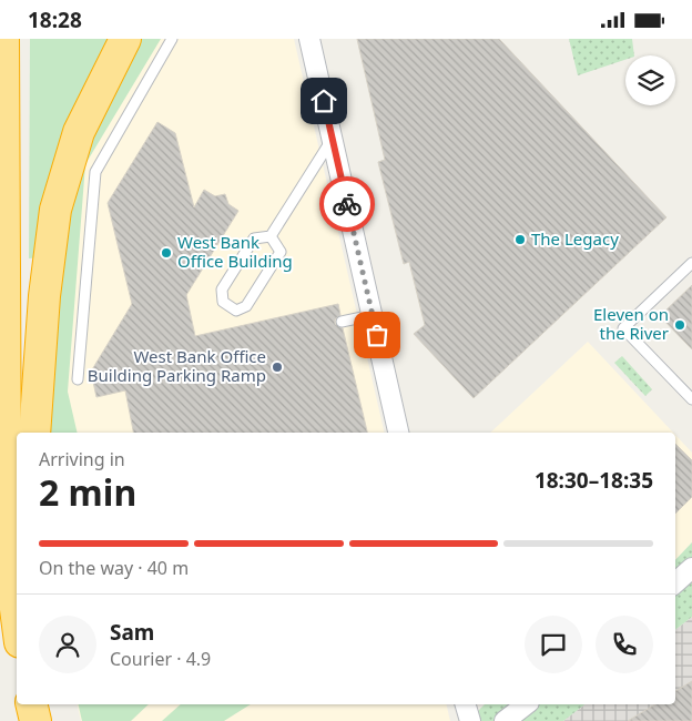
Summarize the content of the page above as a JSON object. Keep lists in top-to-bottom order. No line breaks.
{"places":["The Legacy","West Bank Office Building","Eleven on the River","West Bank Office Building Parking Ramp"],"page":{"status":"18:28","heading":["2 min","Arriving in","18:30–18:35"],"panel":["Sam","Courier · 4.9"],"bar":"On the way · 40 m"}}
